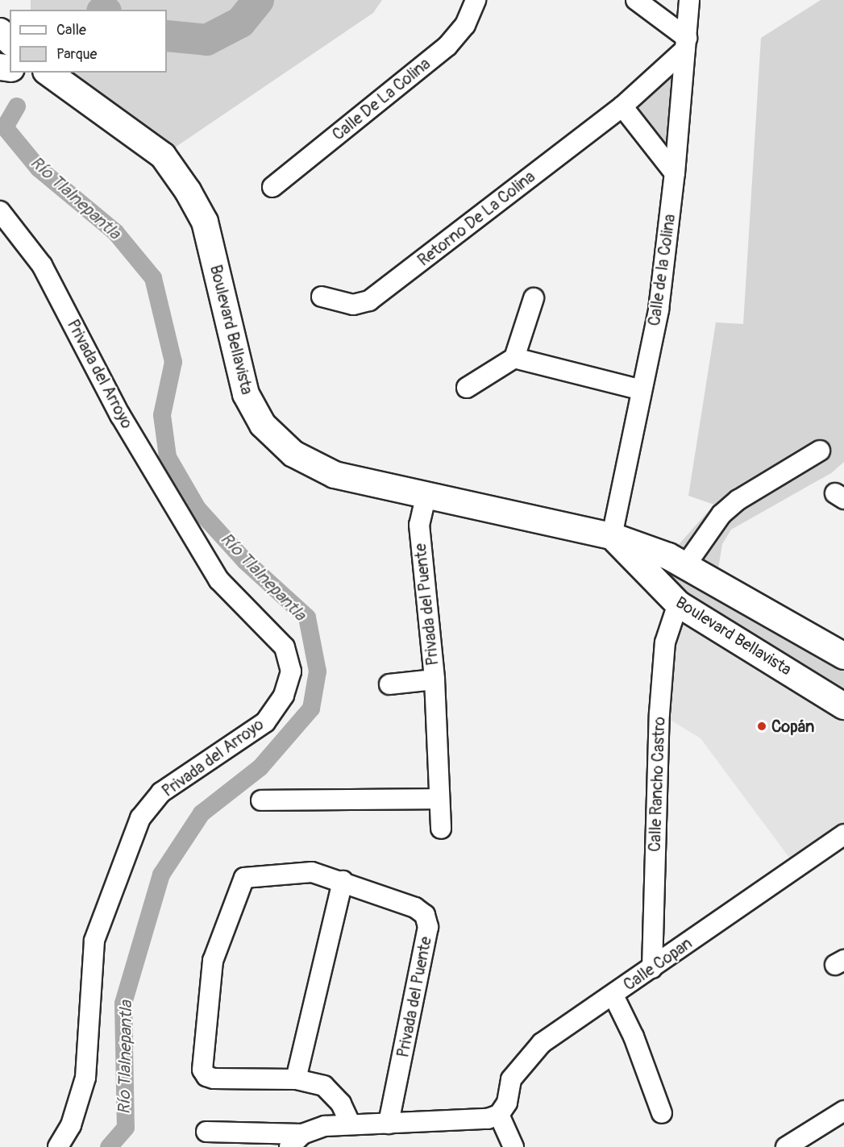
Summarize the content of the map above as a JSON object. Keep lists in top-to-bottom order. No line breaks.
{"streets":{"main road":["Boulevard Bellavista"],"street":["Calle De La Colina","Retorno De La Colina","Calle de la Colina","Privada del Arroyo","Privada del Puente","Calle Rancho Castro","Calle Copan"]},"crossings":[["Retorno De La Colina","Calle de la Colina"],["Calle de la Colina","Boulevard Bellavista"],["Boulevard Bellavista","Privada del Puente"],["Boulevard Bellavista","Calle Rancho Castro"],["Calle Rancho Castro","Calle Copan"]],"water":["Río Tlalnepantla"],"places":["Copán"],"legend":["Calle","Parque"]}
